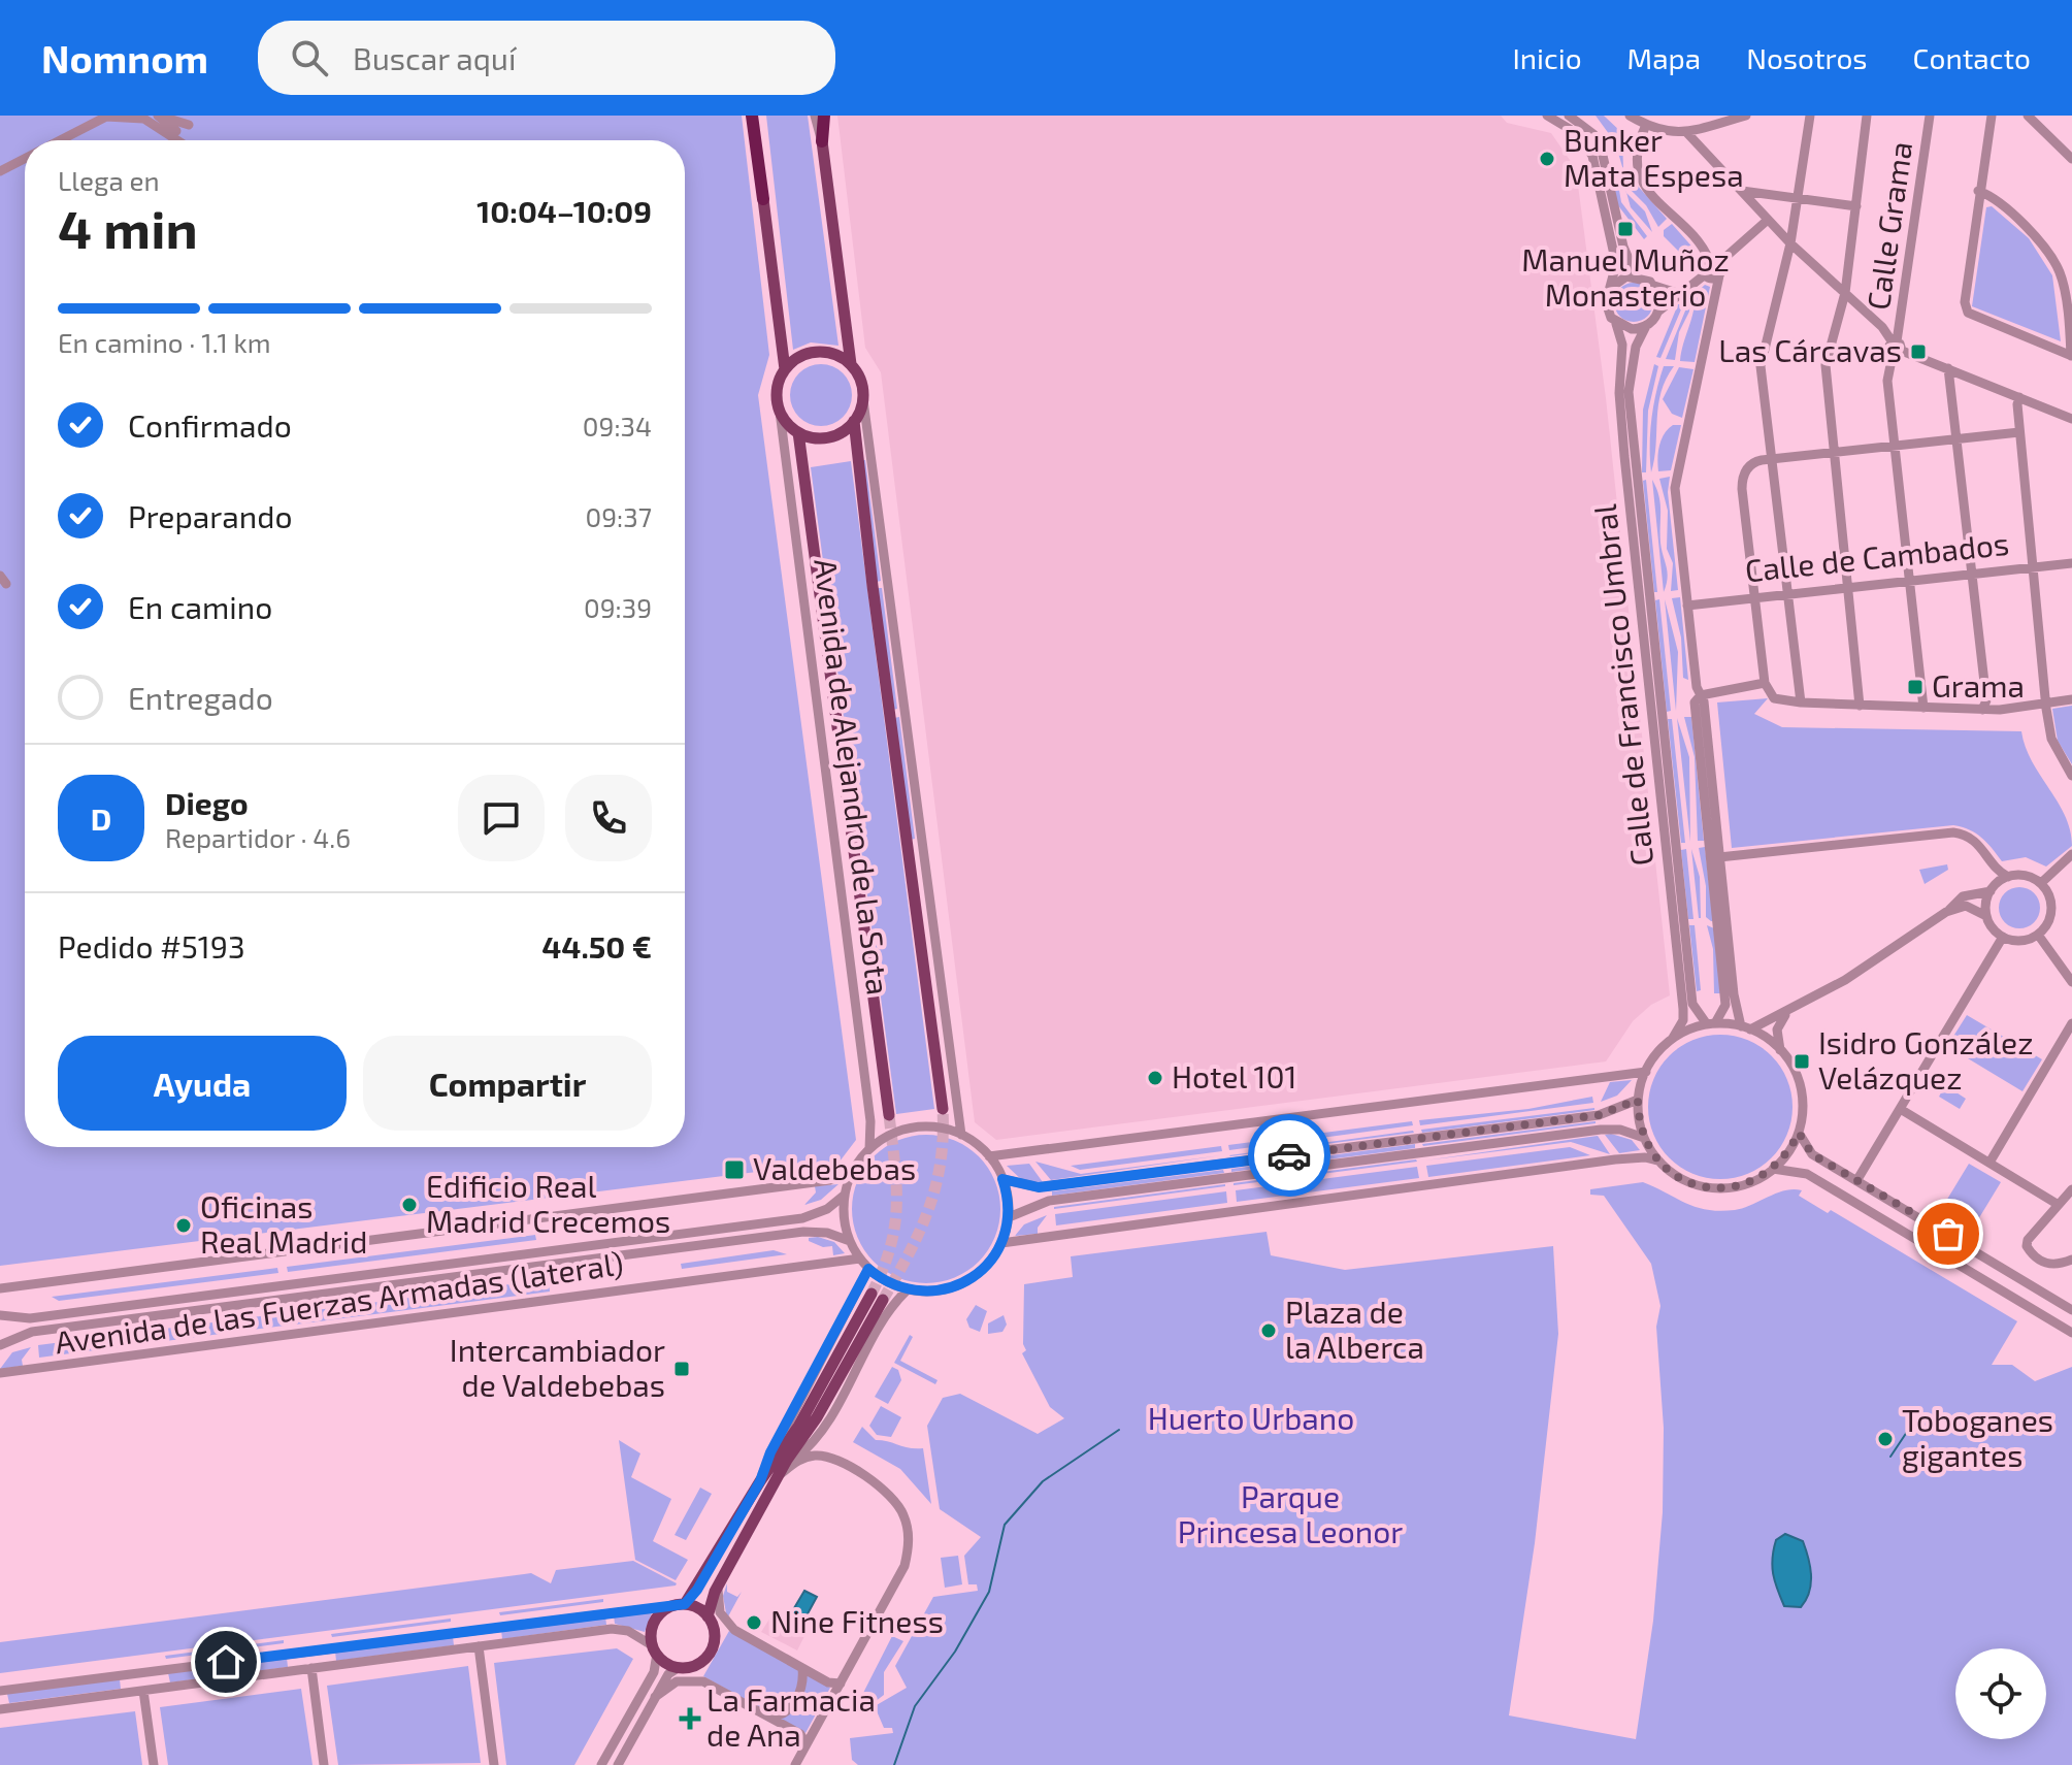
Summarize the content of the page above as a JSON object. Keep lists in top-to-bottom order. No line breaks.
{"streets":{"main road":["Avenida de Alejandro de la Sota"],"street":["Calle Grama","Calle de Cambados","Calle de Francisco Umbral","Avenida de las Fuerzas Armadas (lateral)"]},"crossings":[["Calle Grama","Calle de Cambados"],["Avenida de Alejandro de la Sota","Avenida de las Fuerzas Armadas (lateral)"]],"parks":["Huerto Urbano","Parque Princesa Leonor"],"places":{"other":["Bunker Mata Espesa","Hotel 101","Edificio Real Madrid Crecemos","Oficinas Real Madrid","Plaza de la Alberca","Toboganes gigantes","Nine Fitness"],"transit":["Manuel Muñoz Monasterio","Las Cárcavas","Grama","Isidro González Velázquez","Valdebebas","Intercambiador de Valdebebas"],"health":["La Farmacia de Ana"]},"page":{"header":"Nomnom","search":"Buscar aquí","nav":["Inicio","Mapa","Nosotros","Contacto"],"heading":["4 min","Llega en","10:04–10:09"],"panel":["Diego","Repartidor · 4.6","Pedido #5193","44.50 €"],"bar":"En camino · 1.1 km","list":[["Confirmado","09:34"],["Preparando","09:37"],["En camino","09:39"],"Entregado"],"round":"D","buttons":["Ayuda","Compartir"]}}
